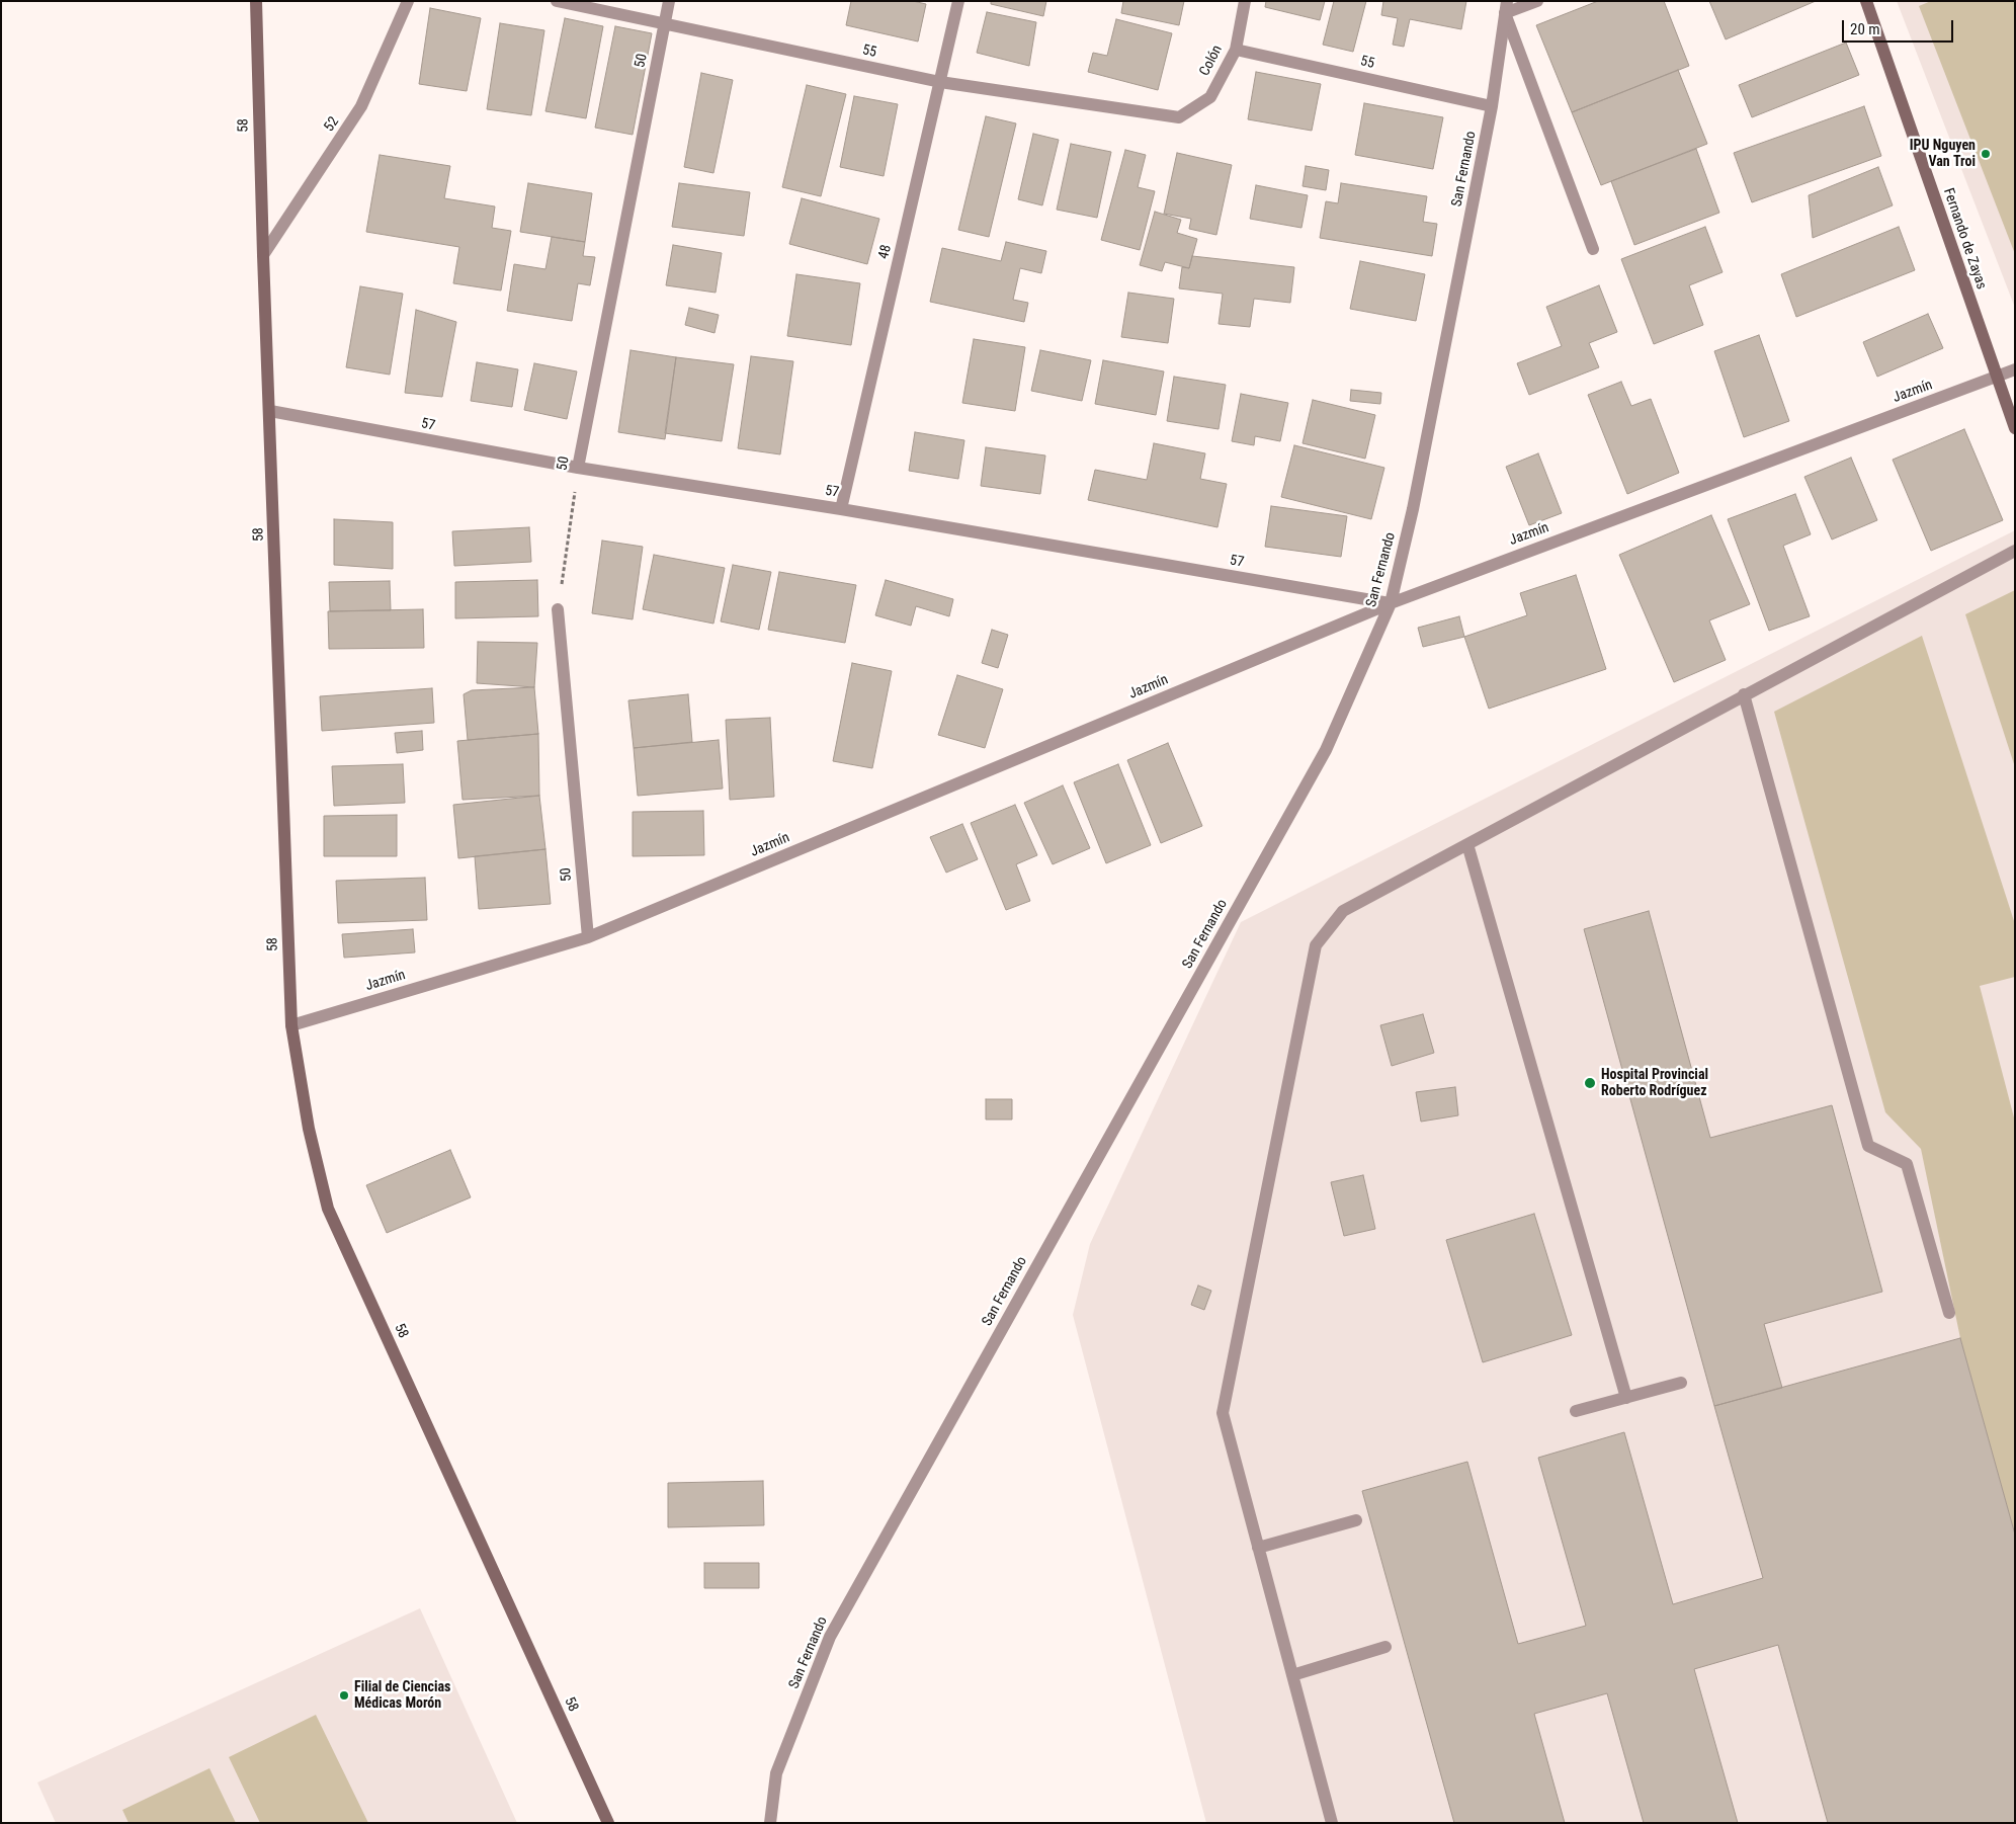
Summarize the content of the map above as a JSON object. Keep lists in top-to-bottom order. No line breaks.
{"streets":{"main road":["58","Fernando de Zayas"],"street":["55","50","Colón","52","San Fernando","48","Jazmín","57"]},"crossings":[["55","50"],["55","Colón"],["55","San Fernando"],["55","48"],["50","Jazmín"],["50","57"],["52","58"],["58","Jazmín"],["58","57"],["San Fernando","Jazmín"],["San Fernando","57"],["Fernando de Zayas","Jazmín"],["48","57"],["Jazmín","57"]],"places":["IPU Nguyen Van Troi","Hospital Provincial Roberto Rodríguez","Filial de Ciencias Médicas Morón"],"scale_bar":"20 m"}
